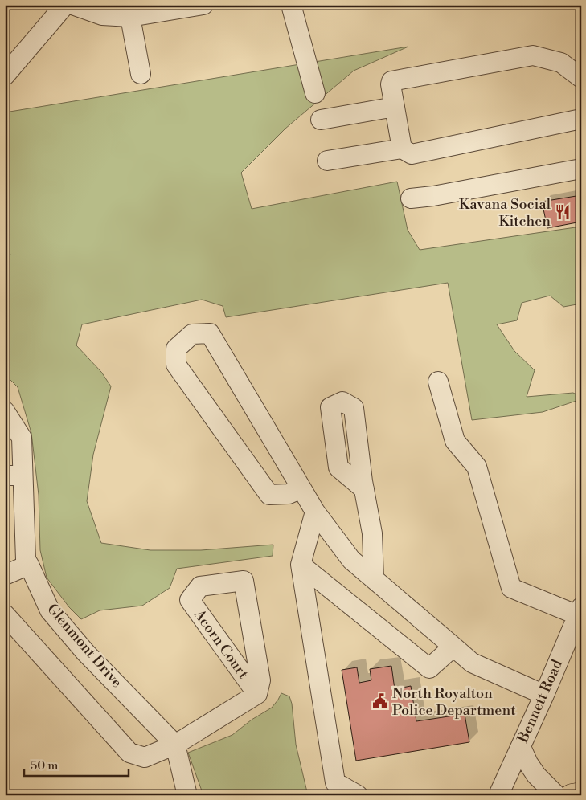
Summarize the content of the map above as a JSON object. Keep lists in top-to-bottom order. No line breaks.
{"streets":{"street":["Acorn Court","Glenmont Drive","Bennett Road"]},"crossings":[["Acorn Court","Glenmont Drive"]],"places":{"restaurant":["Kavana Social Kitchen"],"public building":["North Royalton Police Department"]},"scale_bar":"50 m"}
